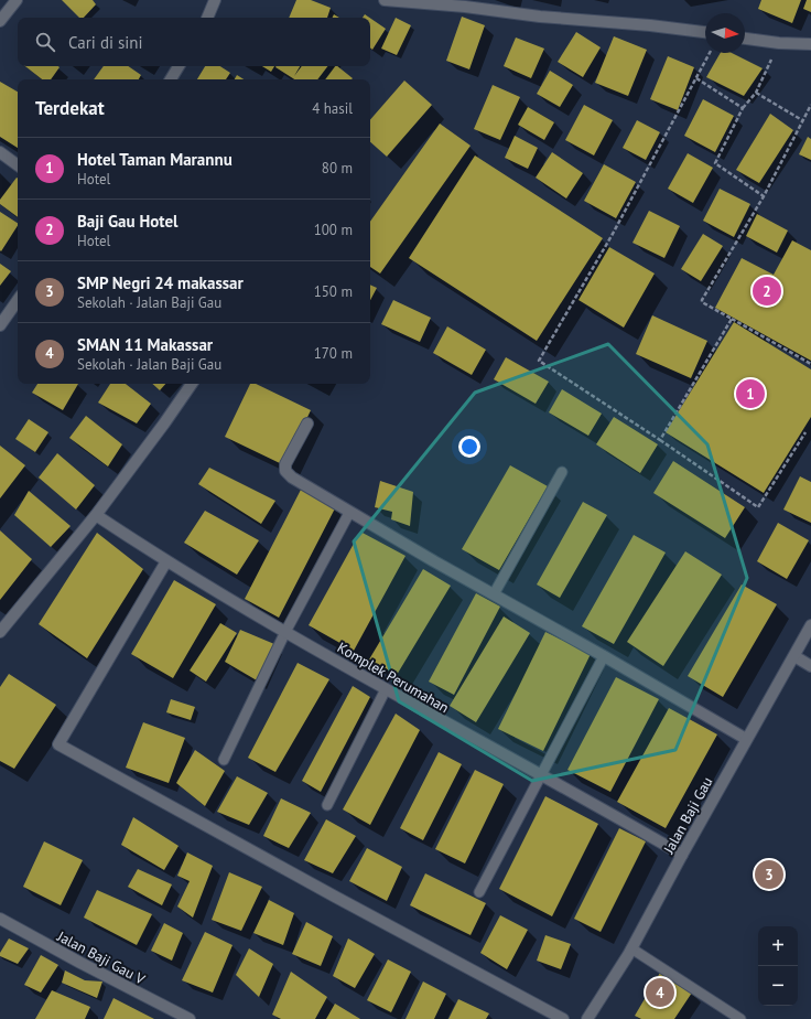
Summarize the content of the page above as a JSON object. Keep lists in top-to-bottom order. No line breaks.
{"streets":{"street":["Komplek Perumahan","Jalan Baji Gau","Jalan Baji Gau V"]},"crossings":[["Komplek Perumahan","Jalan Baji Gau"]],"north":"right","page":{"search":"Cari di sini","heading":["Terdekat","4 hasil"],"list":[{"mark":"1","name":"Hotel Taman Marannu","note":"Hotel","value":"80 m"},{"mark":"2","name":"Baji Gau Hotel","note":"Hotel","value":"100 m"},{"mark":"3","name":"SMP Negri 24 makassar","note":"Sekolah · Jalan Baji Gau","value":"150 m"},{"mark":"4","name":"SMAN 11 Makassar","note":"Sekolah · Jalan Baji Gau","value":"170 m"}],"pins":["2","1","3","4"],"map_buttons":["+","−"]}}
